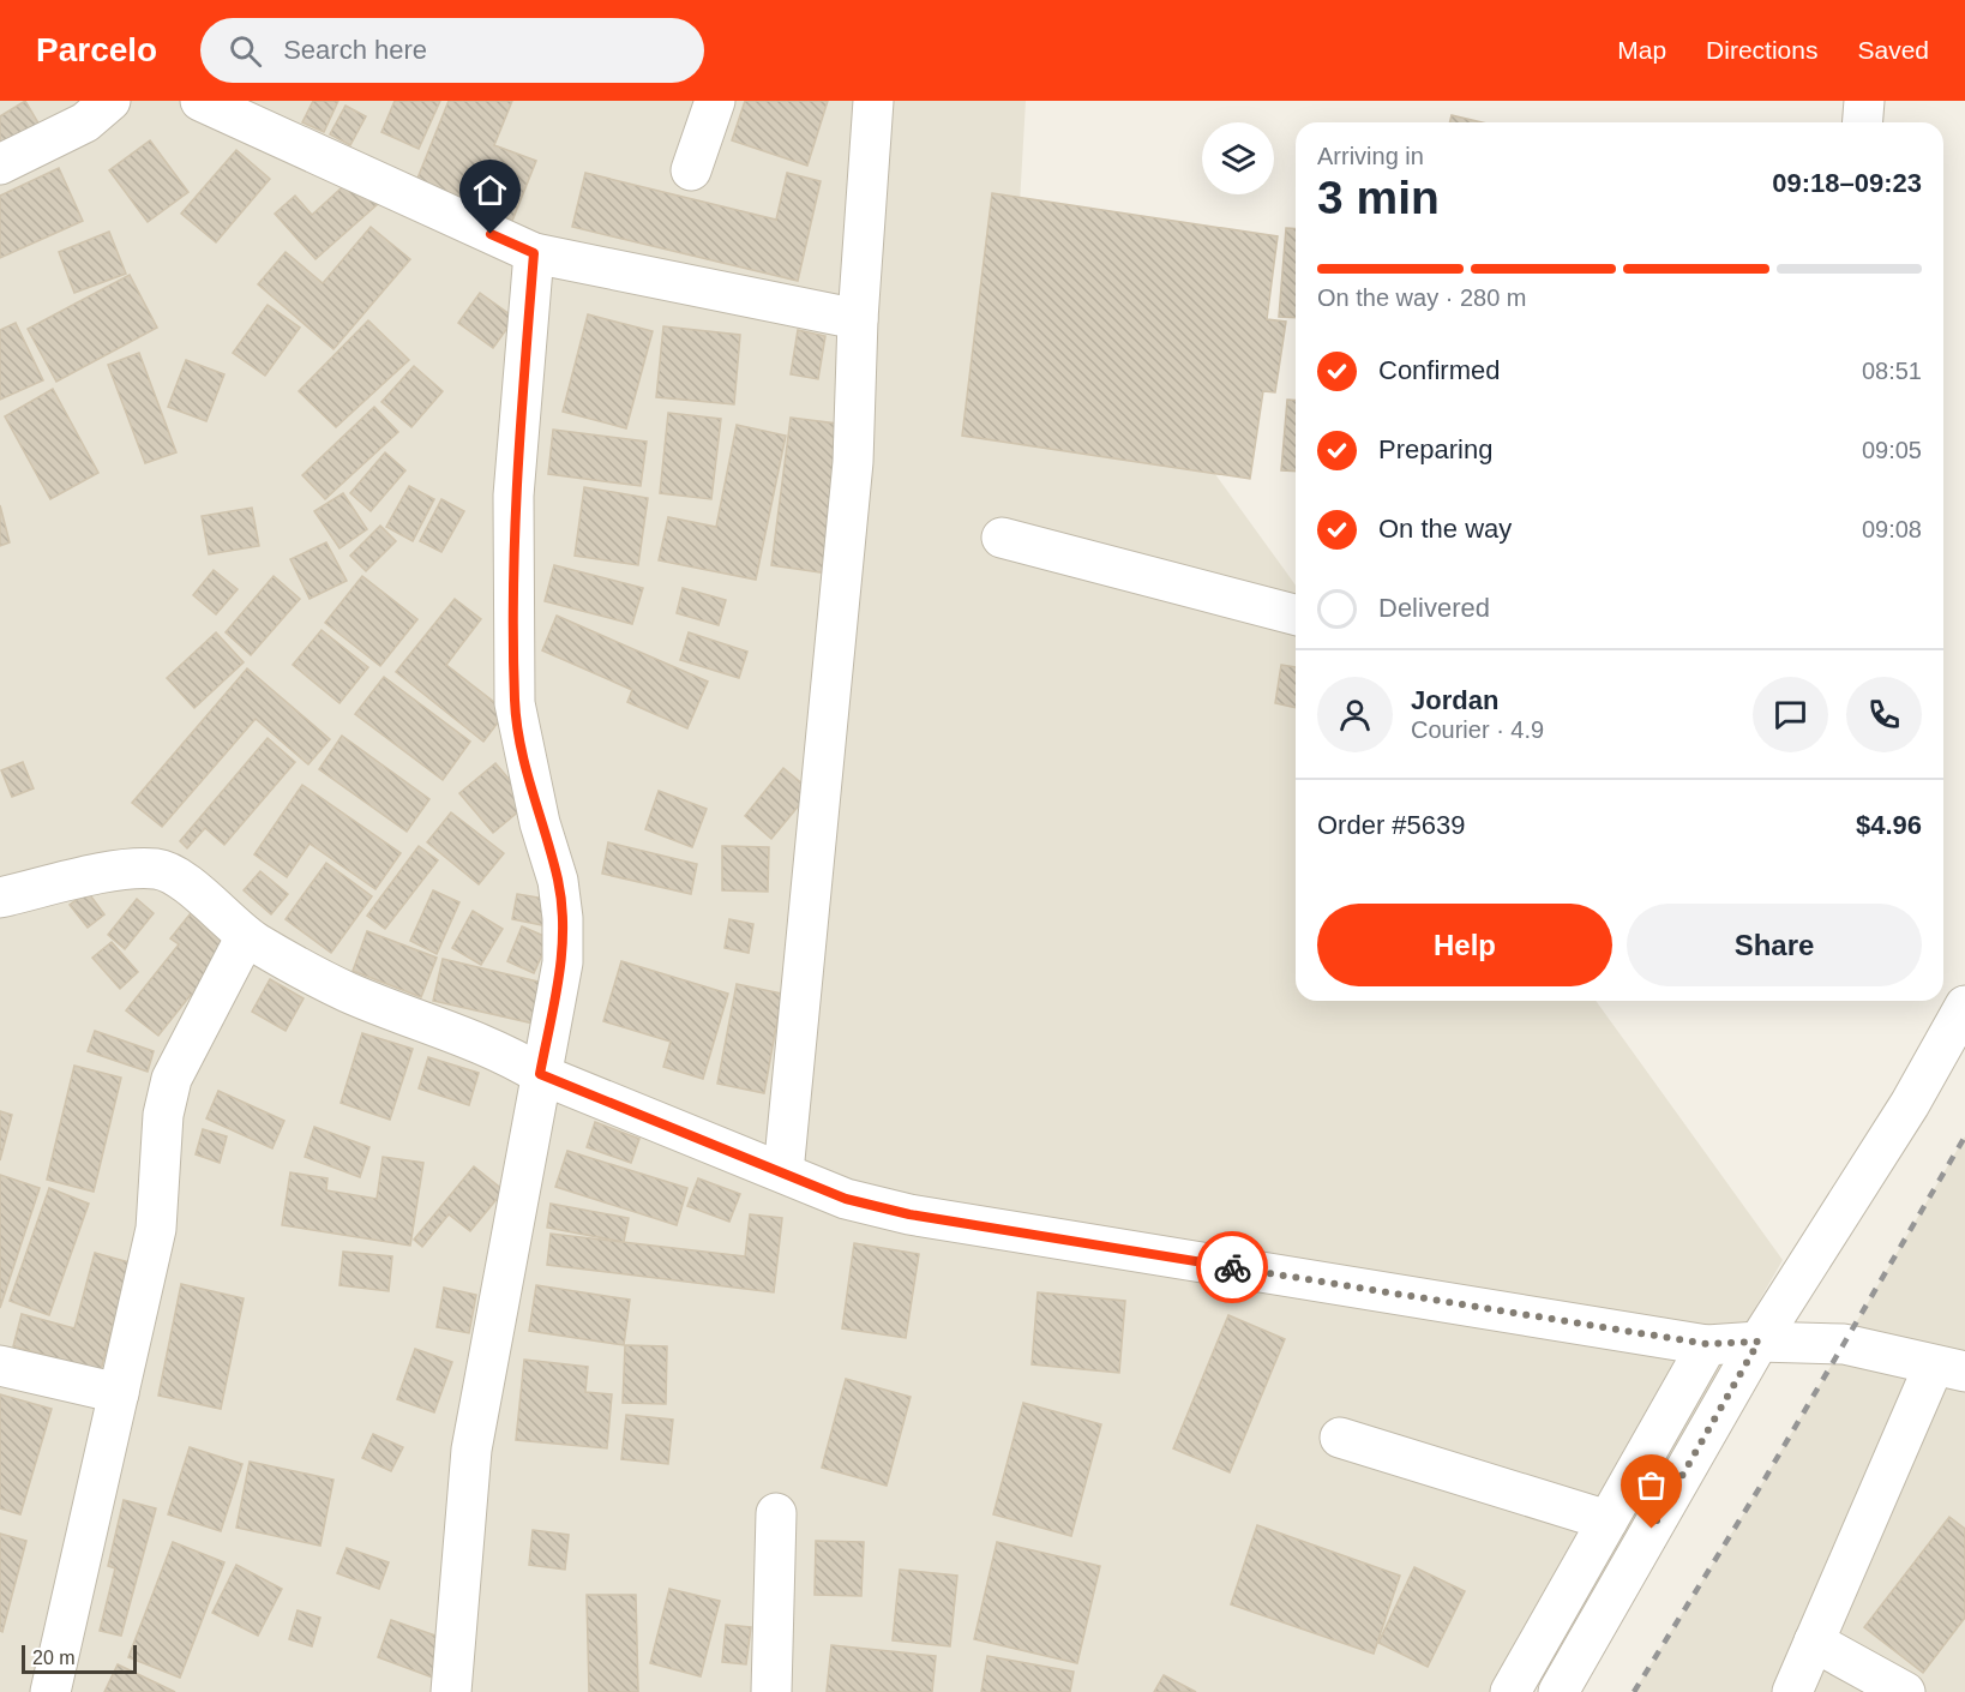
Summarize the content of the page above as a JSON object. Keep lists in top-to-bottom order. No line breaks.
{"scale_bar":"20 m","page":{"header":"Parcelo","search":"Search here","nav":["Map","Directions","Saved"],"heading":["3 min","Arriving in","09:18–09:23"],"panel":["Jordan","Courier · 4.9","Order #5639","$4.96"],"bar":"On the way · 280 m","list":[["Confirmed","08:51"],["Preparing","09:05"],["On the way","09:08"],"Delivered"],"buttons":["Help","Share"],"scale":"20 m"}}
